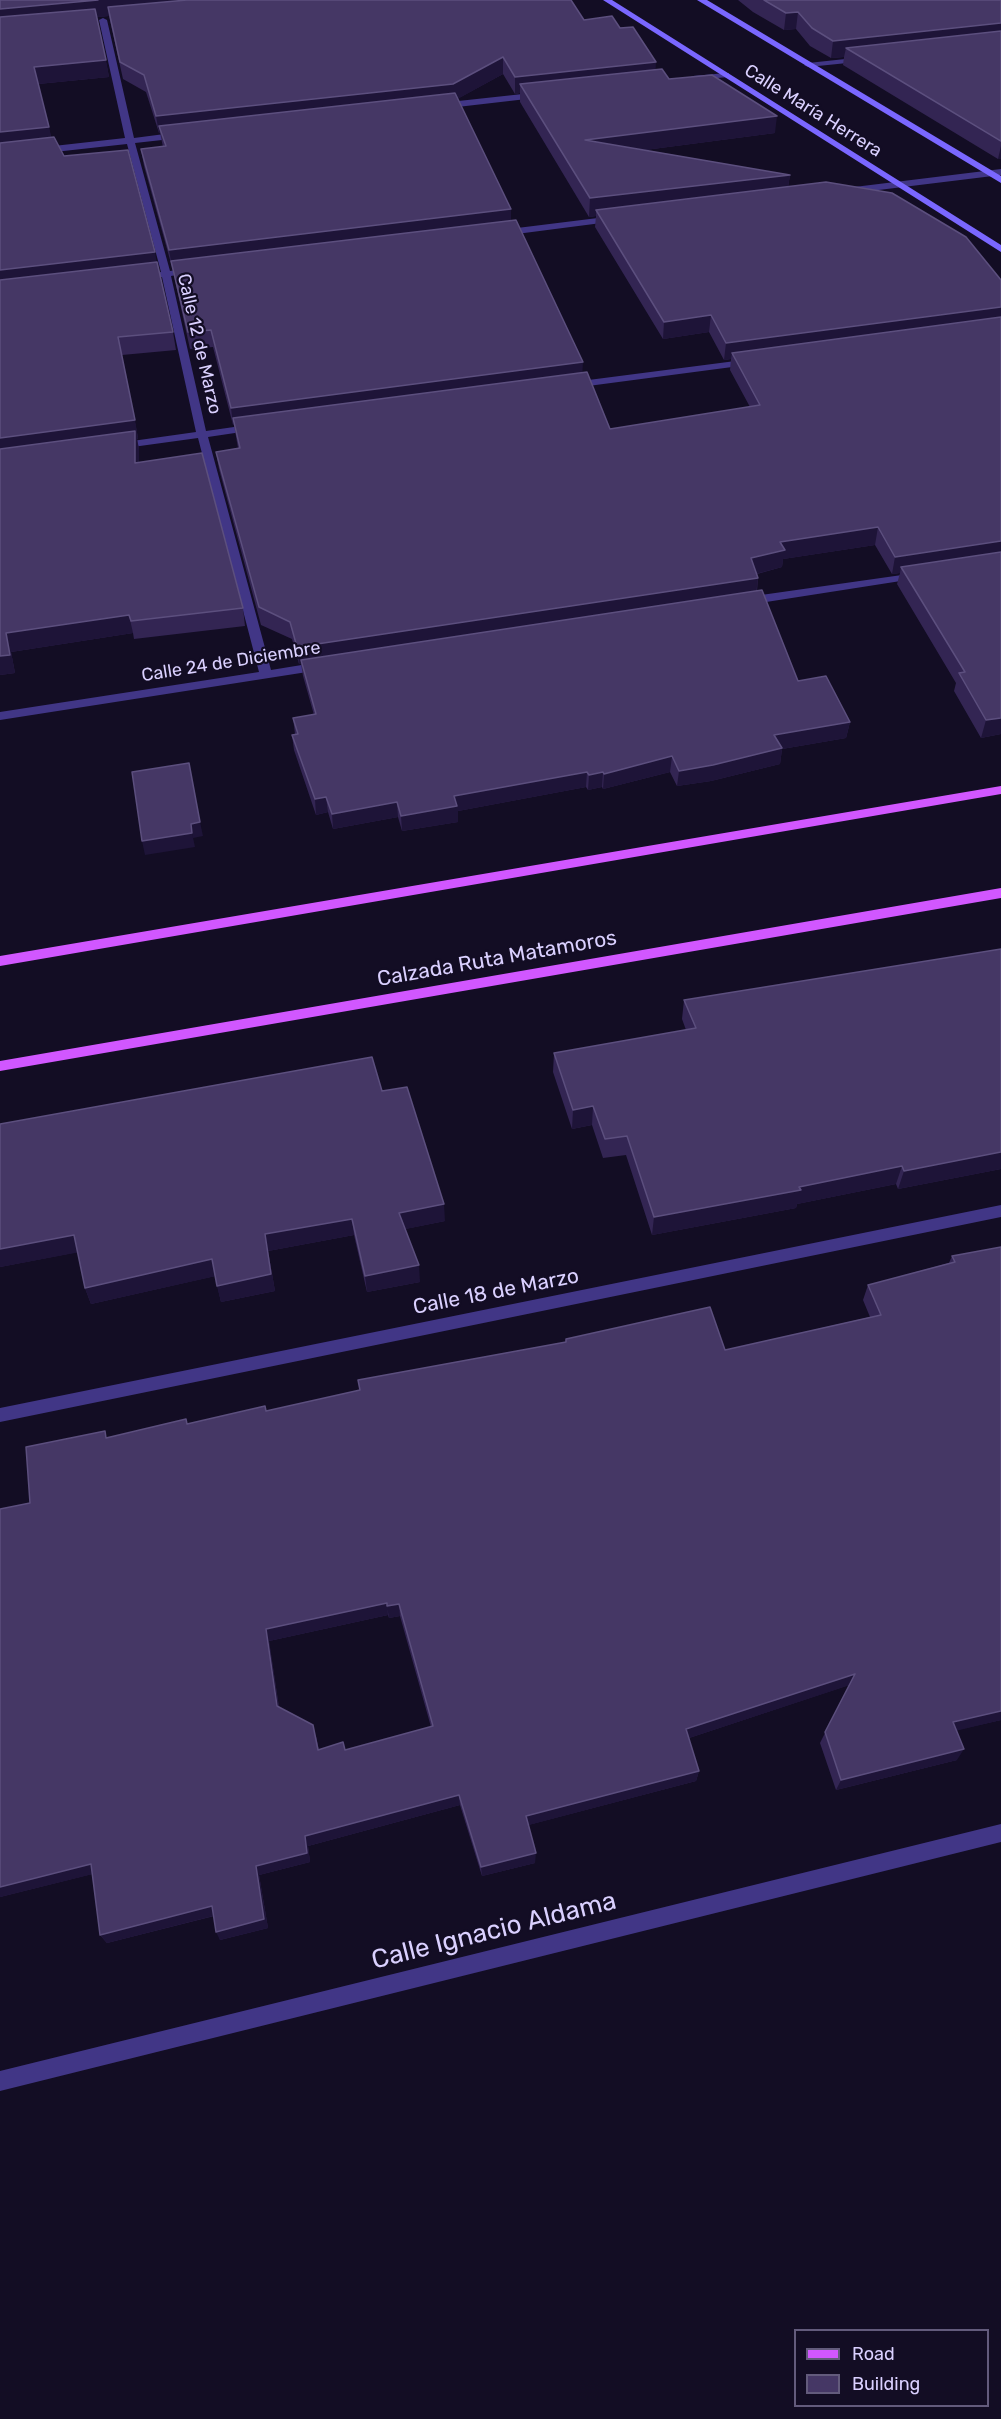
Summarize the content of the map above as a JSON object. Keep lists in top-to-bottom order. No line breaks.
{"streets":{"main road":["Calle María Herrera","Calzada Ruta Matamoros"],"street":["Calle 12 de Marzo","Calle 24 de Diciembre","Calle 18 de Marzo","Calle Ignacio Aldama"]},"crossings":[["Calle 12 de Marzo","Calle 24 de Diciembre"]],"legend":["Road","Building"]}
